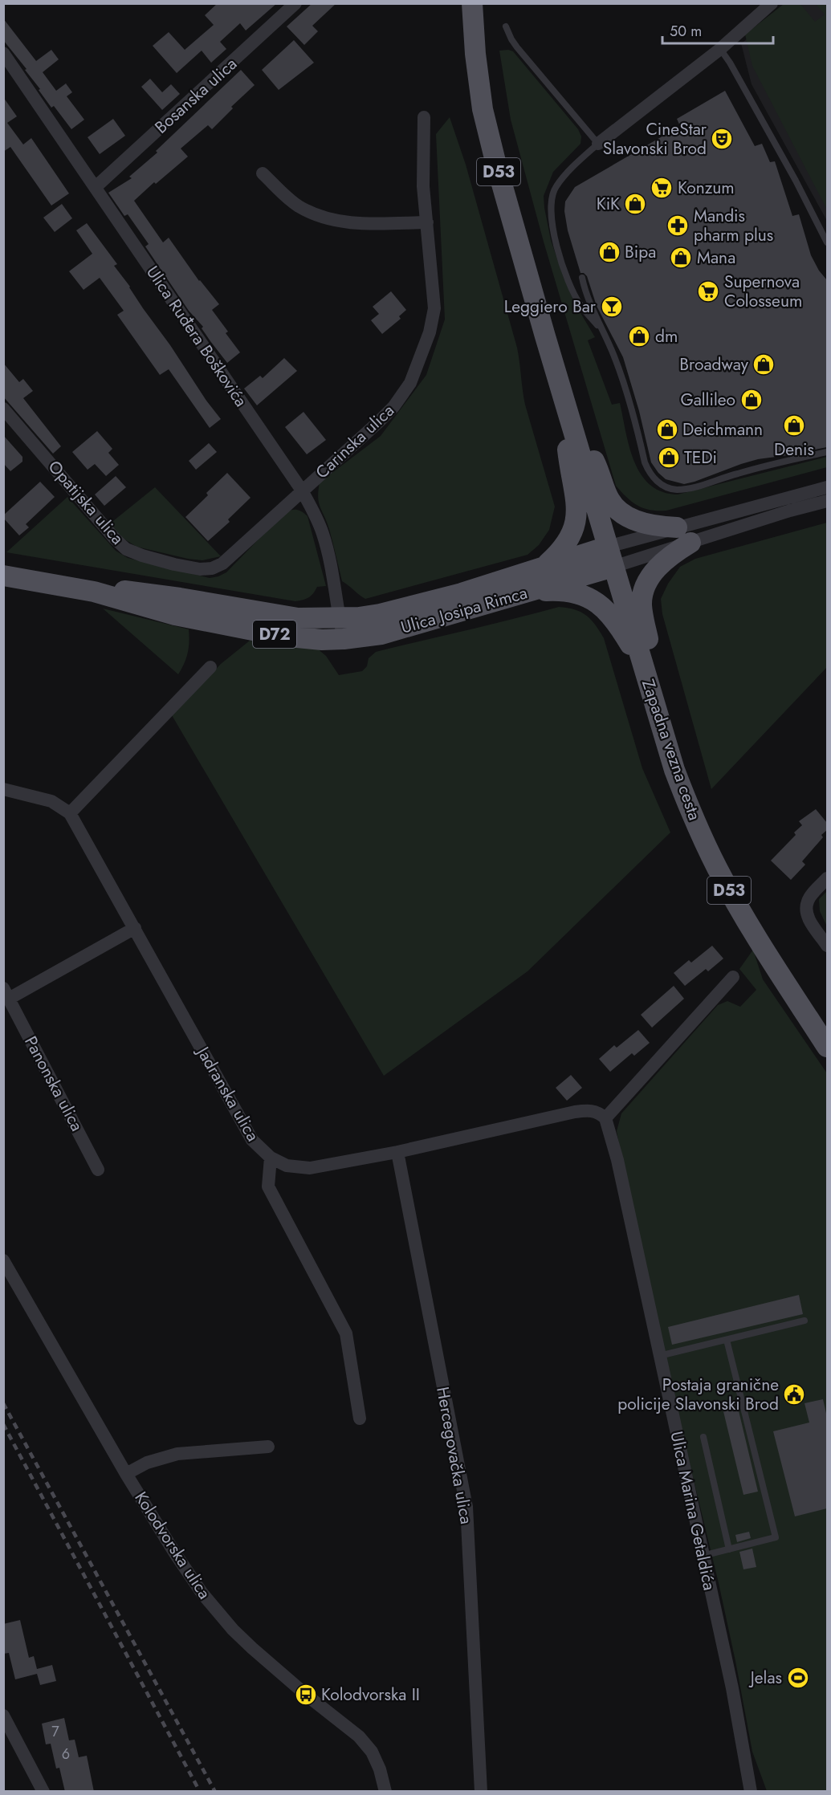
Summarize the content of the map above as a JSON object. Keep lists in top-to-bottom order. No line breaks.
{"streets":{"main road":["D53","Ulica Josipa Rimca","D72","Zapadna vezna cesta"],"street":["Bosanska ulica","Ulica Ruđera Boškovića","Carinska ulica","Opatijska ulica","Panonska ulica","Jadranska ulica","Hercegovačka ulica","Ulica Marina Getaldića","Kolodvorska ulica"]},"crossings":[["Bosanska ulica","Ulica Ruđera Boškovića"],["D53","Ulica Josipa Rimca"],["D53","Zapadna vezna cesta"],["Ulica Ruđera Boškovića","Carinska ulica"],["Ulica Ruđera Boškovića","Opatijska ulica"],["Ulica Ruđera Boškovića","Ulica Josipa Rimca"],["Carinska ulica","Opatijska ulica"],["Ulica Josipa Rimca","Zapadna vezna cesta"],["Panonska ulica","Jadranska ulica"],["Jadranska ulica","Hercegovačka ulica"],["Jadranska ulica","Ulica Marina Getaldića"]],"places":{"theatre":["CineStar Slavonski Brod"],"supermarket":["Konzum","Supernova Colosseum"],"shop":["KiK","Bipa","Mana","dm","Broadway","Gallileo","Denis","Deichmann","TEDi"],"pharmacy":["Mandis pharm plus"],"bar":["Leggiero Bar"],"public building":["Postaja granične policije Slavonski Brod"],"sports":["Jelas"],"bus stop":["Kolodvorska II"]},"house_numbers":["7","6"],"scale_bar":"50 m"}
